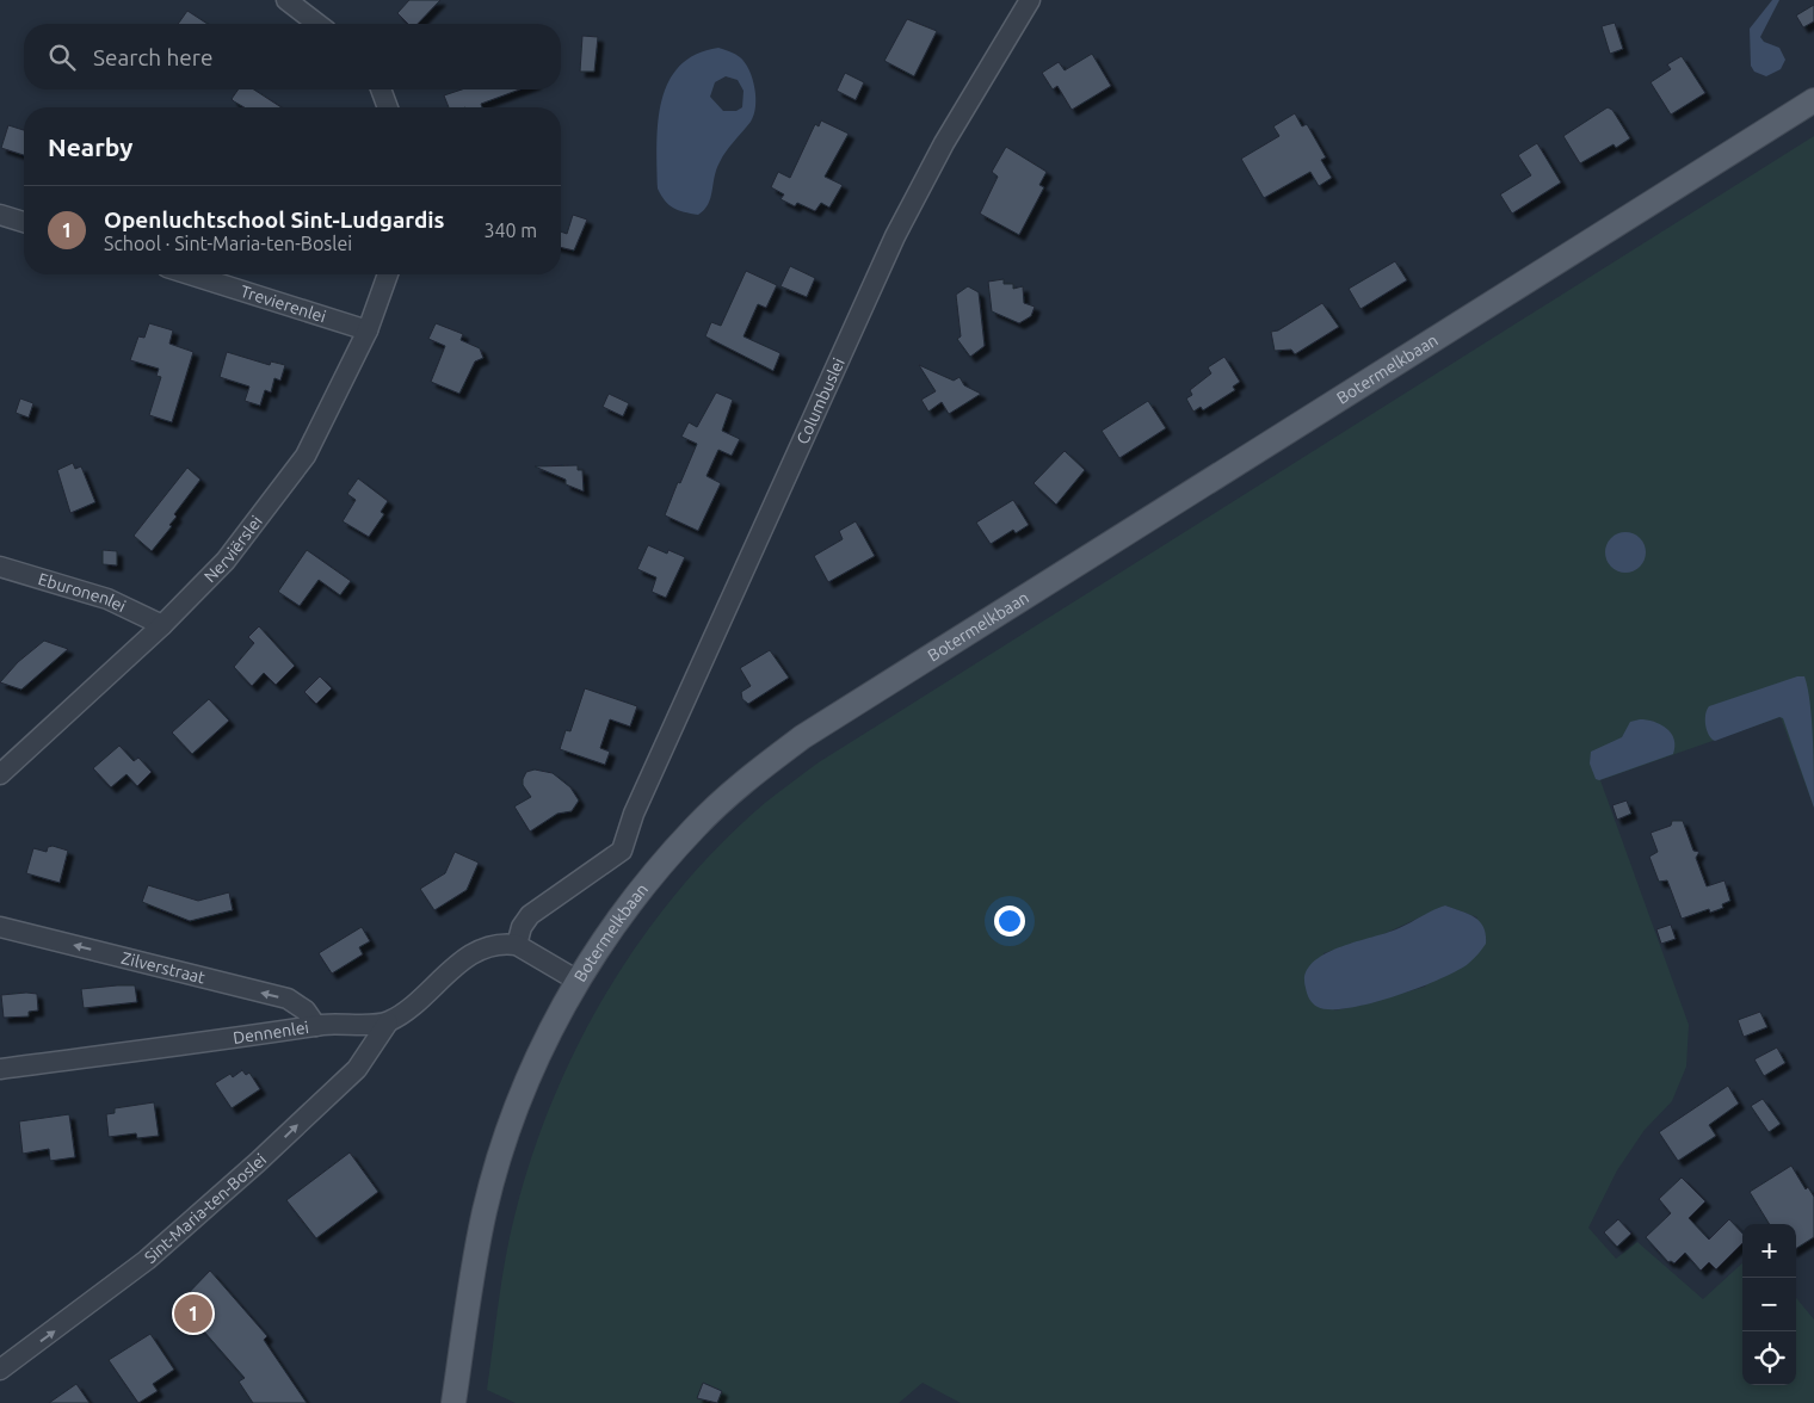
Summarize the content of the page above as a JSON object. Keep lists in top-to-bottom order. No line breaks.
{"streets":{"main road":["Botermelkbaan"],"street":["Trevierenlei","Columbuslei","Nerviërslei","Eburonenlei","Zilverstraat","Dennenlei","Sint-Maria-ten-Boslei"]},"crossings":[["Trevierenlei","Nerviërslei"],["Columbuslei","Dennenlei"],["Nerviërslei","Eburonenlei"],["Zilverstraat","Dennenlei"],["Dennenlei","Sint-Maria-ten-Boslei"]],"one_way":["Zilverstraat","Sint-Maria-ten-Boslei"],"page":{"search":"Search here","heading":"Nearby","list":[{"mark":"1","name":"Openluchtschool Sint-Ludgardis","note":"School · Sint-Maria-ten-Boslei","value":"340 m"}],"map_buttons":["+","−"],"pins":"1"}}
